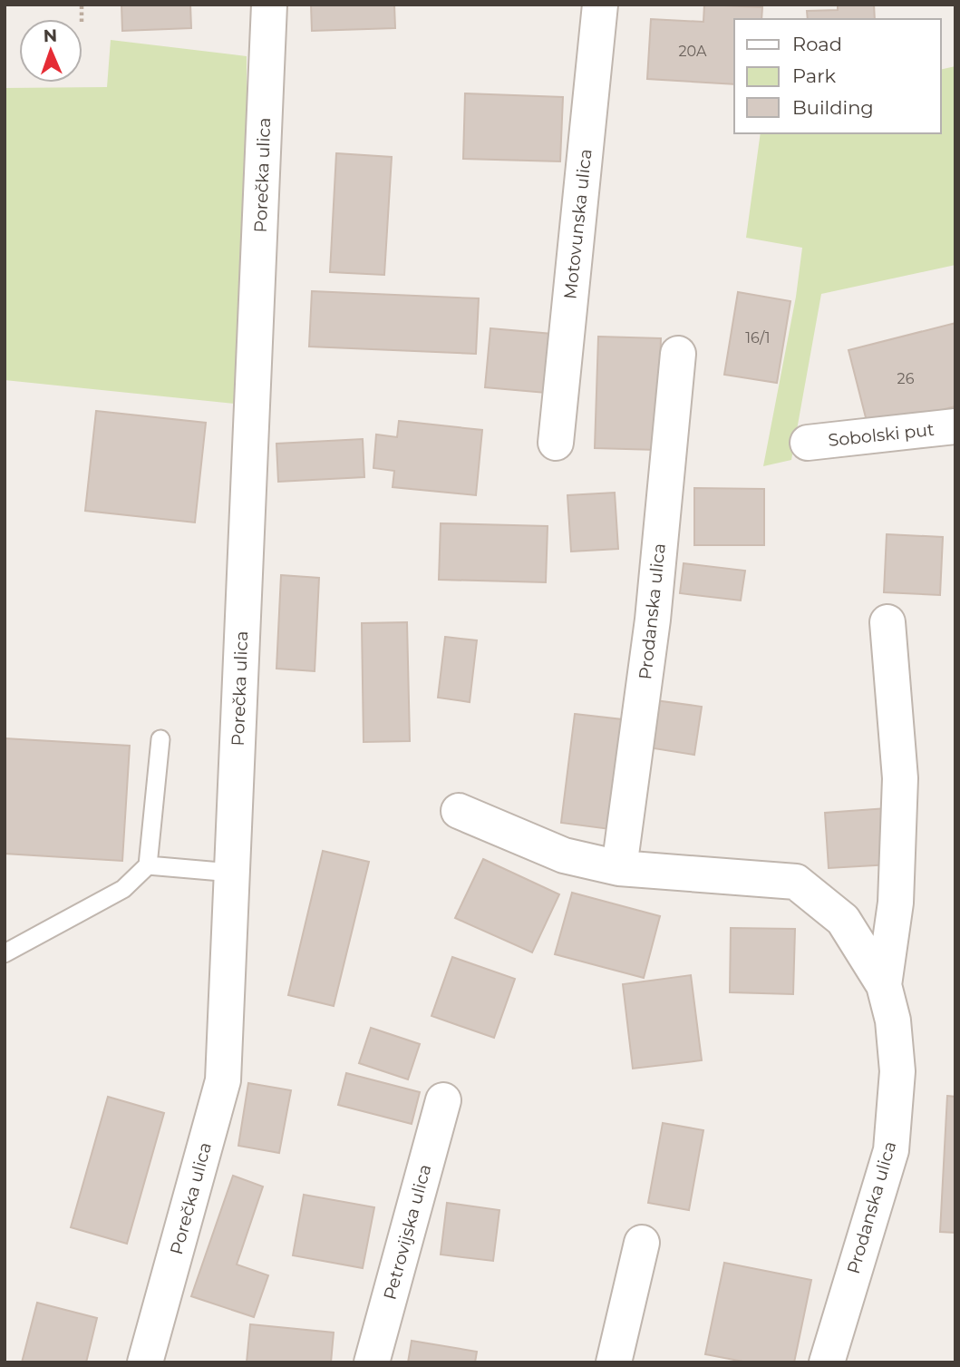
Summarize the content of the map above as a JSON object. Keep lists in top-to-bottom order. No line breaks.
{"streets":{"street":["Porečka ulica","Motovunska ulica","Sobolski put","Prodanska ulica","Petrovijska ulica"]},"house_numbers":["20A","16/1","26"],"legend":["Road","Park","Building"],"north":"top"}
